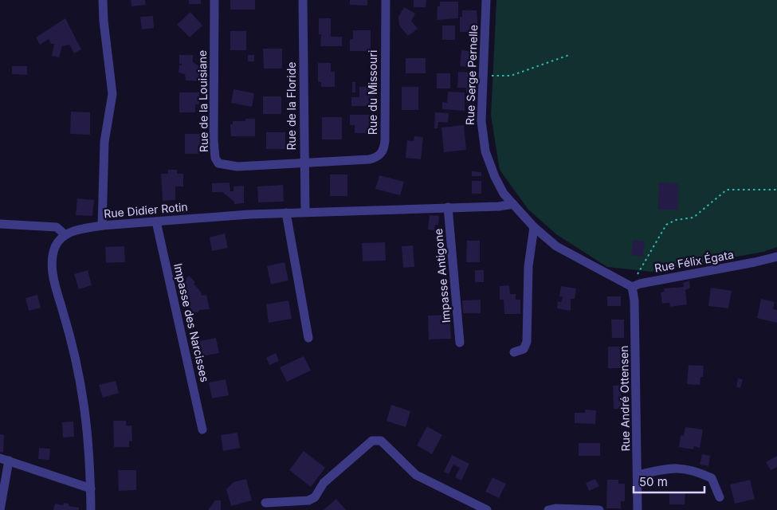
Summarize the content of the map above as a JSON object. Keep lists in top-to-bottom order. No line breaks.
{"streets":{"street":["Rue Serge Pernelle","Rue du Missouri","Rue de la Louisiane","Rue de la Floride","Rue Didier Rotin","Rue Félix Égata","Impasse Antigone","Impasse des Narcisses","Rue André Ottensen"]},"crossings":[["Rue Serge Pernelle","Rue Didier Rotin"],["Rue Serge Pernelle","Rue Félix Égata"],["Rue Serge Pernelle","Rue André Ottensen"],["Rue du Missouri","Rue de la Louisiane"],["Rue du Missouri","Rue de la Floride"],["Rue de la Louisiane","Rue de la Floride"],["Rue de la Floride","Rue Didier Rotin"],["Rue Didier Rotin","Impasse Antigone"],["Rue Didier Rotin","Impasse des Narcisses"],["Rue Félix Égata","Rue André Ottensen"]],"scale_bar":"50 m"}
